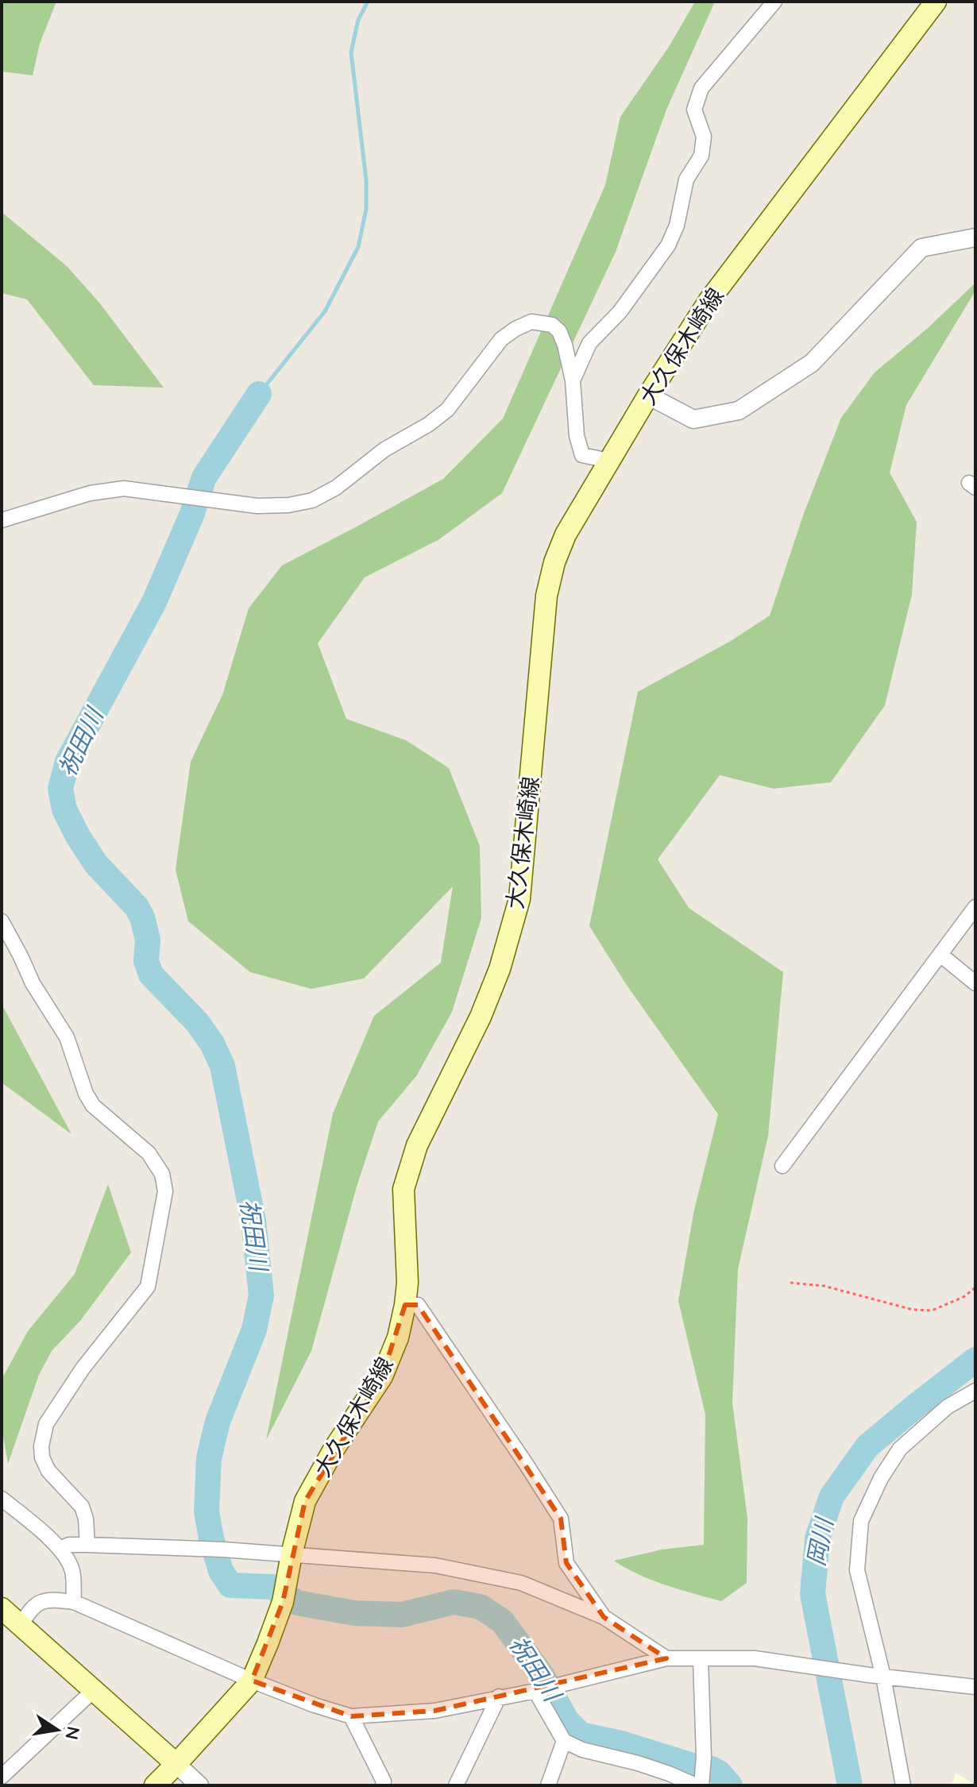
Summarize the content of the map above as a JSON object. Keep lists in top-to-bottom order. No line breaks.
{"streets":{"main road":["大久保木崎線"]},"water":["祝田川","岡川"],"north":"right"}
